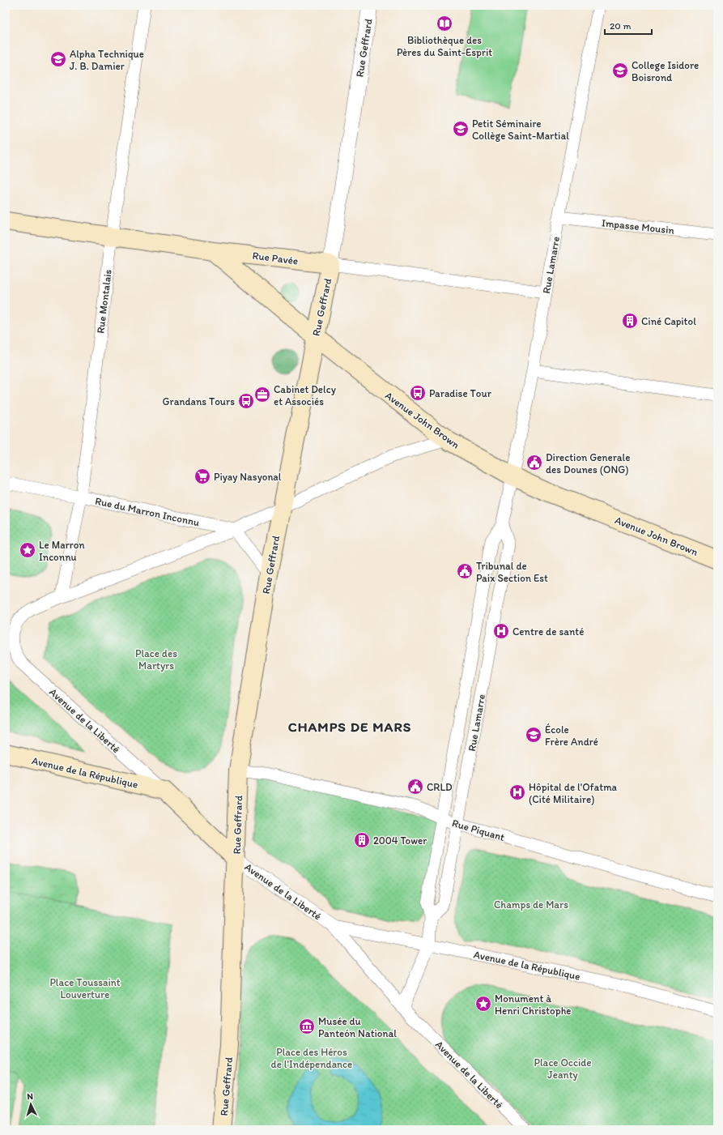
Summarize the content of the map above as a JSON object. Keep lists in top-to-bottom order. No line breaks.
{"streets":{"main road":["Rue Geffrard","Rue Pavée","Avenue John Brown","Avenue de la Liberté","Avenue de la République"],"street":["Impasse Mousin","Rue Lamarre","Rue Montalais","Rue du Marron Inconnu","Rue Piquant"]},"crossings":[["Rue Geffrard","Rue Pavée"],["Rue Geffrard","Avenue John Brown"],["Rue Geffrard","Avenue de la Liberté"],["Rue Geffrard","Rue Piquant"],["Impasse Mousin","Rue Lamarre"],["Rue Pavée","Rue Lamarre"],["Rue Pavée","Rue Montalais"],["Rue Pavée","Avenue John Brown"],["Rue Lamarre","Avenue John Brown"],["Rue Lamarre","Avenue de la Liberté"],["Rue Lamarre","Avenue de la République"],["Rue Lamarre","Rue Piquant"],["Rue Montalais","Rue du Marron Inconnu"],["Rue Montalais","Avenue de la Liberté"],["Avenue de la Liberté","Avenue de la République"]],"districts":["CHAMPS DE MARS"],"parks":["Place des Martyrs","Champs de Mars","Place Toussaint Louverture","Place des Héros de l'Indépendance","Place Occide Jeanty"],"places":{"library":["Bibliothèque des Pères du Saint-Esprit"],"school or university":["Alpha Technique J. B. Damier","College Isidore Boisrond","Petit Séminaire Collège Saint-Martial","École Frère André"],"building":["Ciné Capitol","2004 Tower"],"bus stop":["Paradise Tour","Grandans Tours"],"office":["Cabinet Delcy et Associés"],"public building":["Direction Generale des Dounes (ONG)","Tribunal de Paix Section Est","CRLD"],"supermarket":["Piyay Nasyonal"],"place":["Le Marron Inconnu","Monument à Henri Christophe"],"hospital":["Centre de santé","Hôpital de l'Ofatma (Cité Militaire)"],"museum":["Musée du Panteón National"]},"scale_bar":"20 m","north":"top"}
